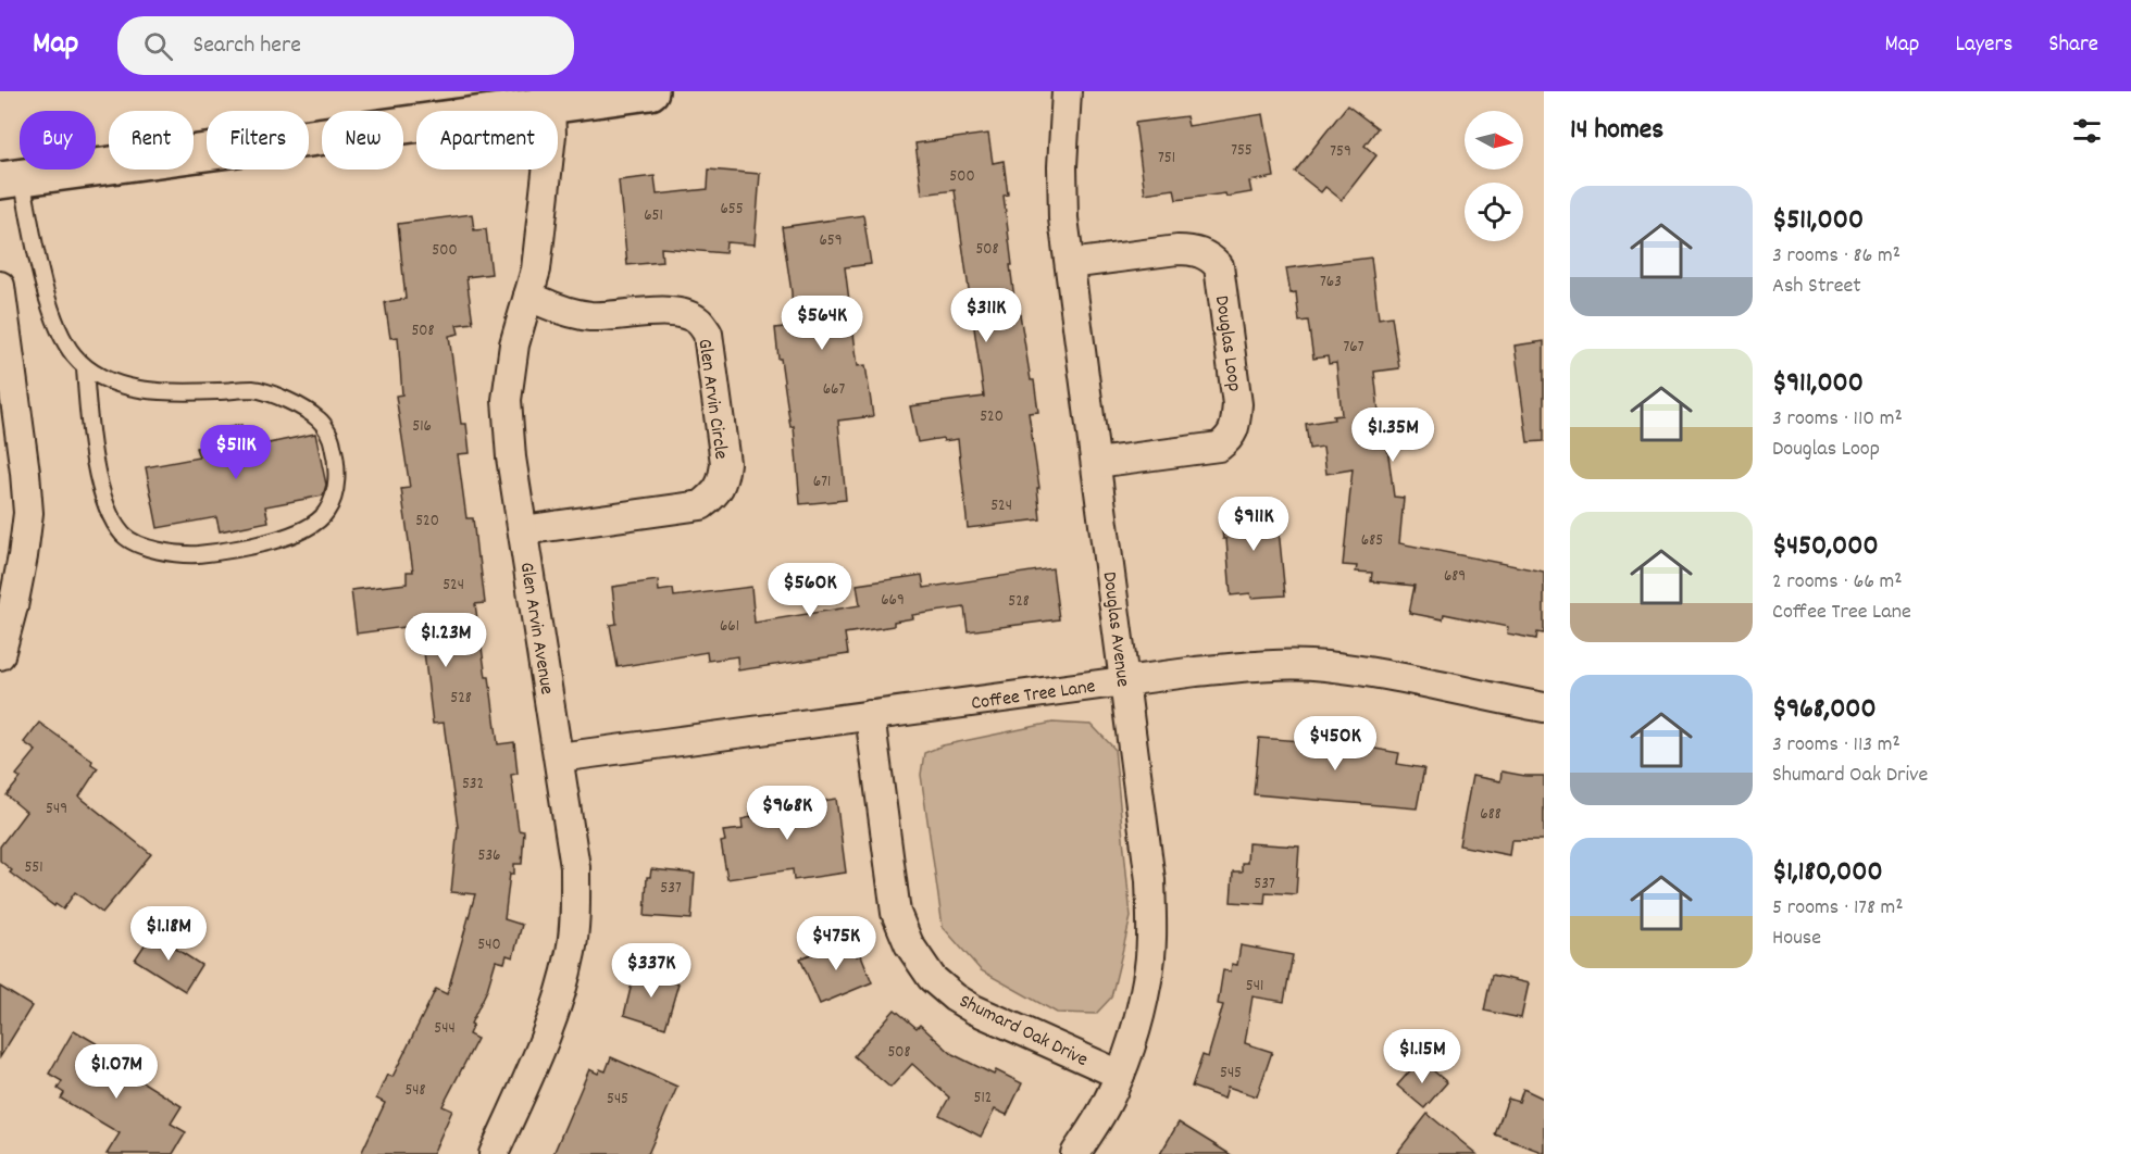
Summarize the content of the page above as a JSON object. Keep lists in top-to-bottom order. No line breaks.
{"streets":{"street":["Douglas Loop","Glen Arvin Circle","Glen Arvin Avenue","Douglas Avenue","Coffee Tree Lane","Shumard Oak Drive"]},"crossings":[["Douglas Loop","Douglas Avenue"],["Glen Arvin Circle","Glen Arvin Avenue"],["Glen Arvin Avenue","Coffee Tree Lane"],["Douglas Avenue","Coffee Tree Lane"],["Douglas Avenue","Shumard Oak Drive"],["Coffee Tree Lane","Shumard Oak Drive"]],"house_numbers":["755","759","751","500","655","651","659","508","500","763","508","767","667","520","516","671","524","520","685","689","524","669","528","661","528","532","549","688","536","551","537","537","540","541","544","508","545","548","512","545"],"north":"right","page":{"header":"Map","search":"Search here","nav":["Map","Layers","Share"],"heading":"14 homes","chip":["Buy","Rent","Filters","New","Apartment"],"list":[{"name":"$511,000","note":"3 rooms · 86 m² · Ash Street"},{"name":"$911,000","note":"3 rooms · 110 m² · Douglas Loop"},{"name":"$450,000","note":"2 rooms · 66 m² · Coffee Tree Lane"},{"name":"$968,000","note":"3 rooms · 113 m² · Shumard Oak Drive"},{"name":"$1,180,000","note":"5 rooms · 178 m² · House"}],"price":["$311K","$564K","$1.35M","$511K","$911K","$560K","$1.23M","$450K","$968K","$1.18M","$475K","$337K","$1.15M","$1.07M"]}}
